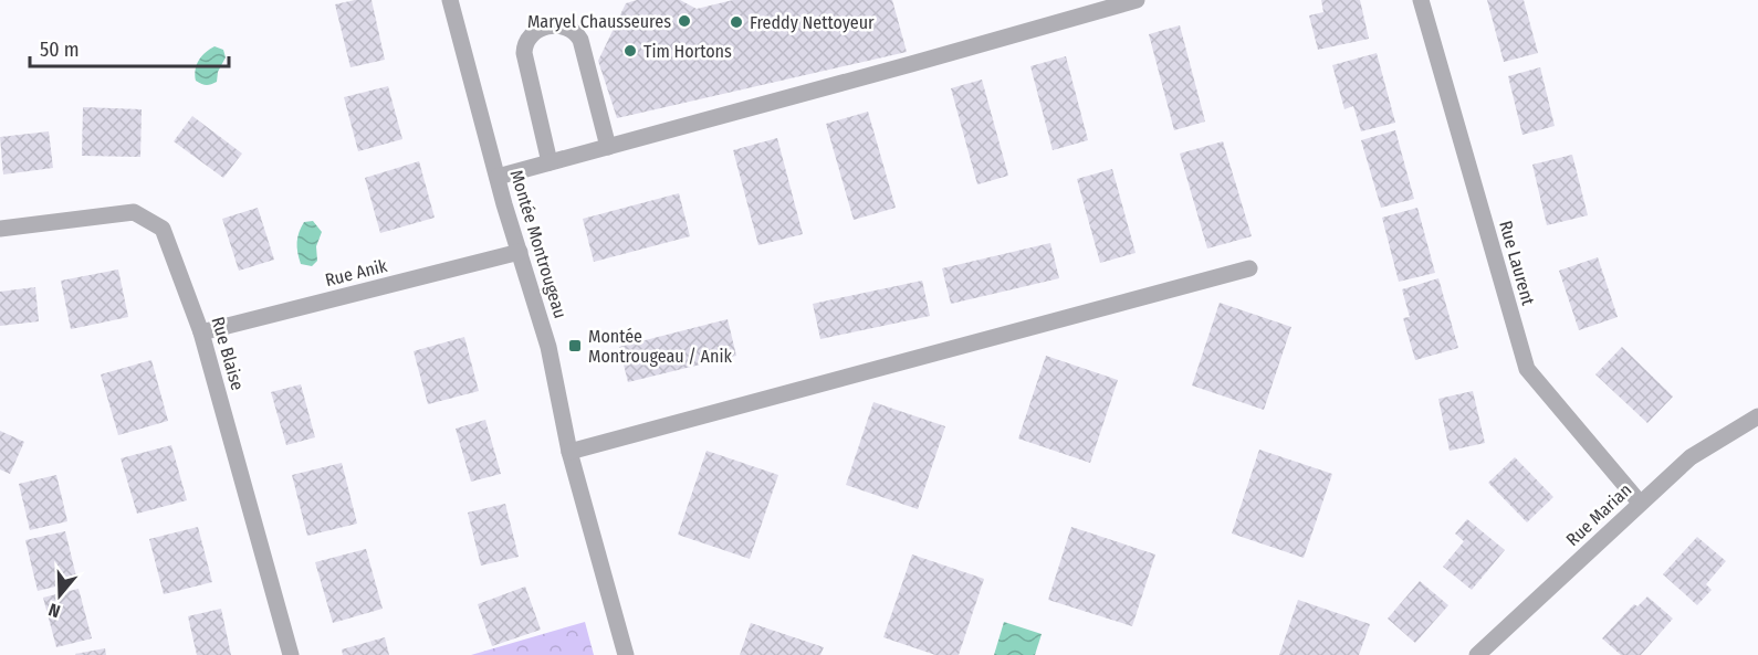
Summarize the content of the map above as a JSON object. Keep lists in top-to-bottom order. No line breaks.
{"streets":{"street":["Montée Montrougeau","Rue Laurent","Rue Anik","Rue Blaise","Rue Marian"]},"crossings":[["Montée Montrougeau","Rue Anik"],["Rue Laurent","Rue Marian"],["Rue Anik","Rue Blaise"]],"places":{"other":["Maryel Chausseures","Freddy Nettoyeur","Tim Hortons"],"transit":["Montée Montrougeau / Anik"]},"scale_bar":"50 m","north":"bottom"}
